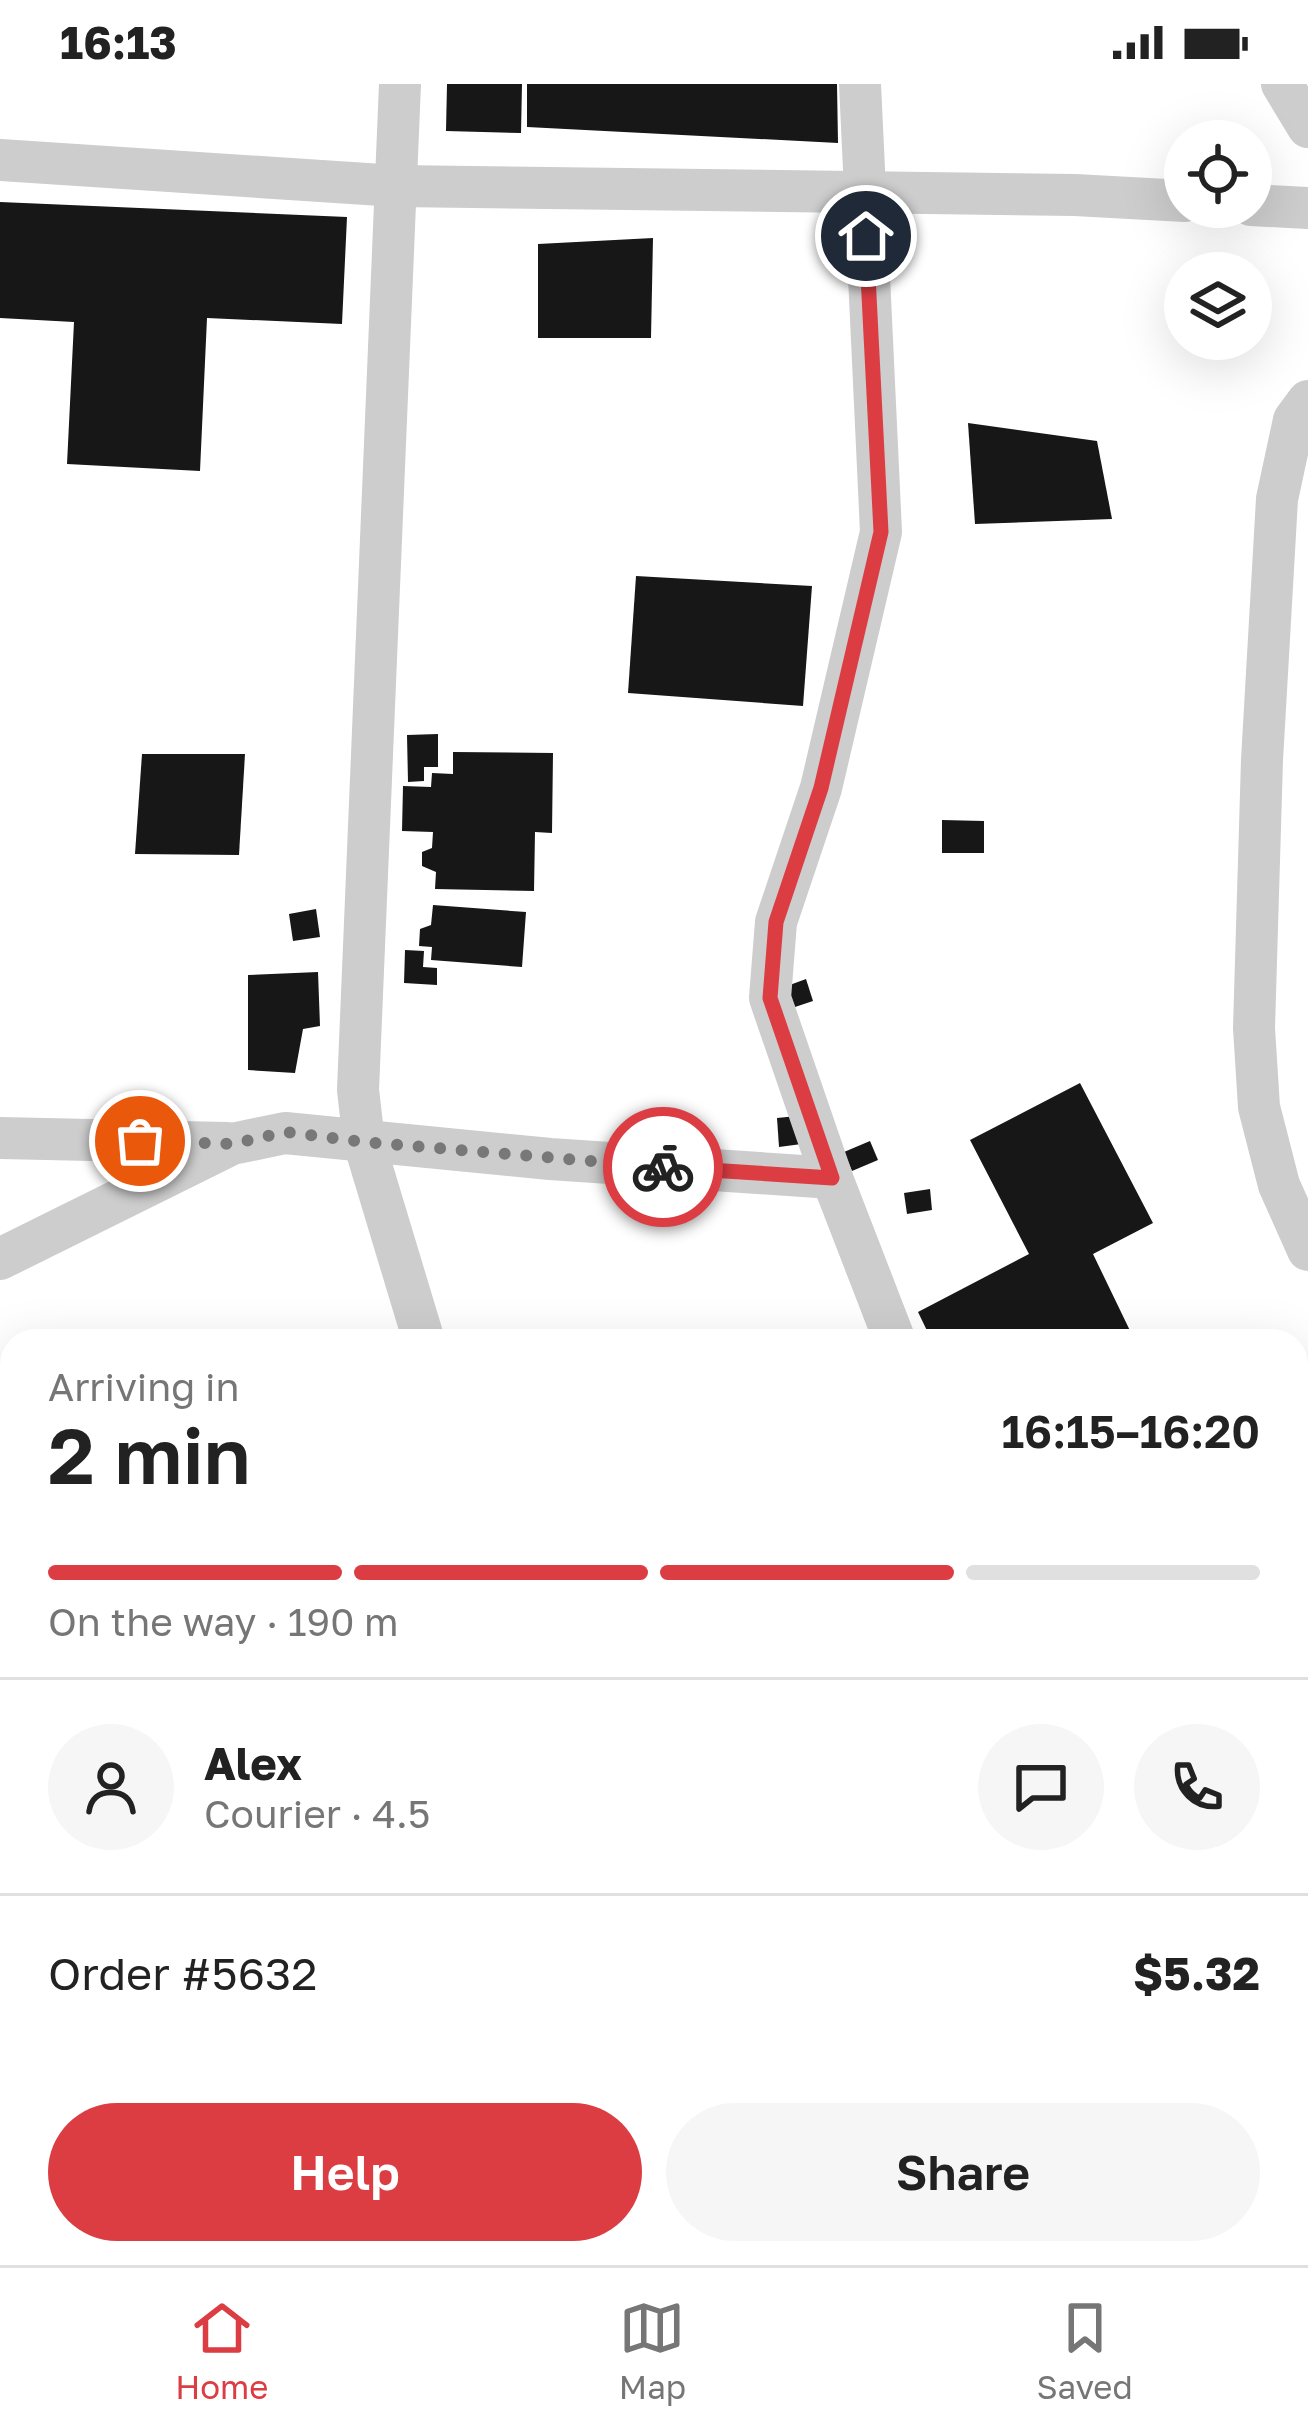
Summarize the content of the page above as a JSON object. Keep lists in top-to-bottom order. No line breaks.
{"page":{"status":"16:13","heading":["2 min","Arriving in","16:15–16:20"],"panel":["Alex","Courier · 4.5","Order #5632","$5.32"],"bar":"On the way · 190 m","buttons":["Help","Share"],"tabs":["Home","Map","Saved"]}}
